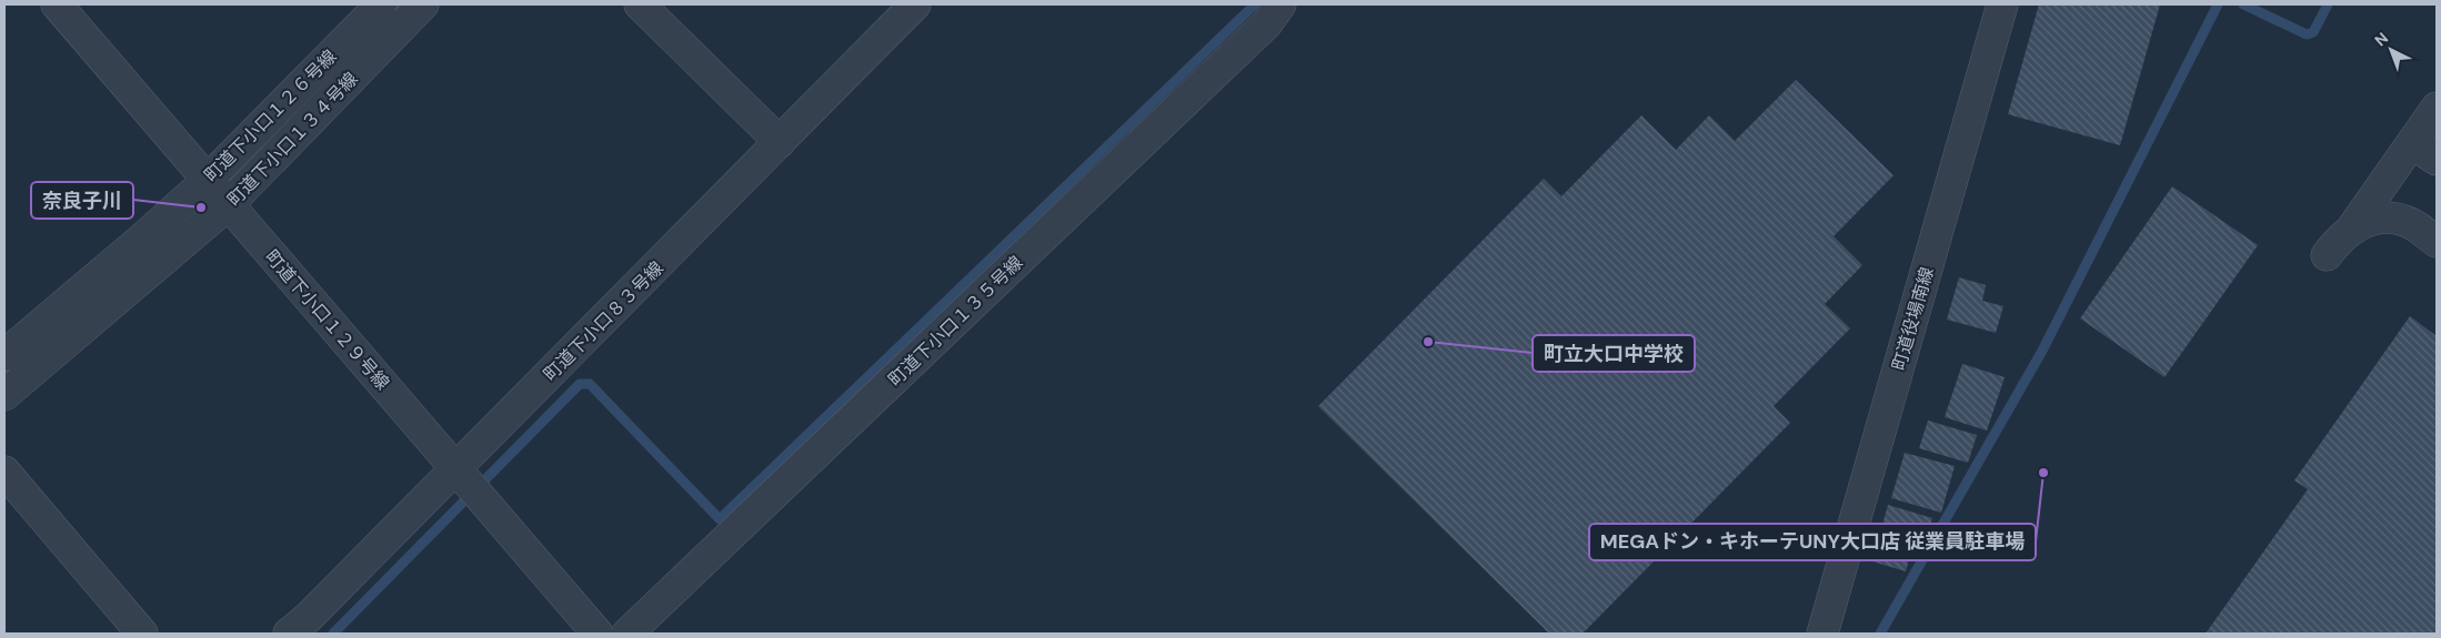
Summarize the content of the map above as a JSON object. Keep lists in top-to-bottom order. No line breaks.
{"streets":{"street":["町道下小口１２６号線","町道下小口１３４号線","町道役場南線","町道下小口１２９号線","町道下小口８３号線","町道下小口１３５号線"]},"crossings":[["町道下小口１２６号線","町道下小口１２９号線"],["町道下小口１３４号線","町道下小口１２９号線"],["町道下小口１２９号線","町道下小口８３号線"]],"places":["奈良子川","町立大口中学校","MEGAドン・キホーテUNY大口店 従業員駐車場"],"north":"top left"}
